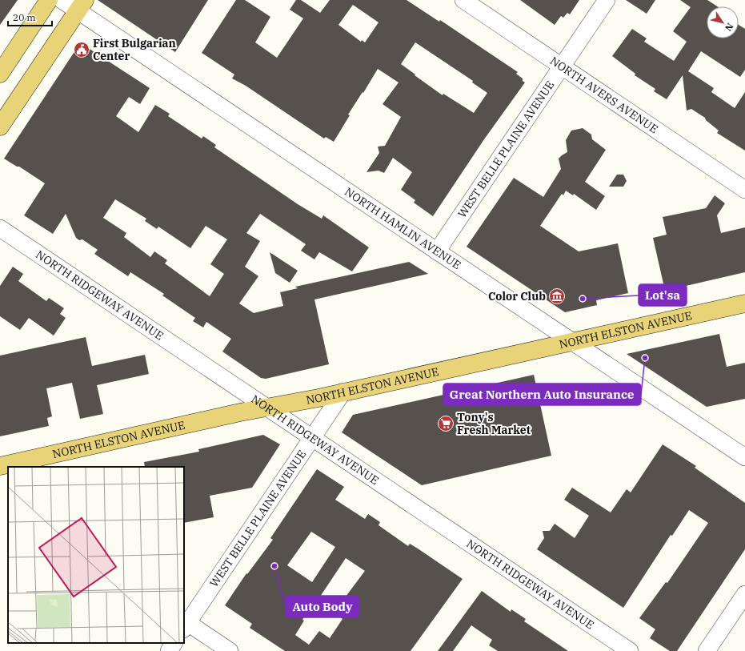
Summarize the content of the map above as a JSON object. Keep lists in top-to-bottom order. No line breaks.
{"streets":{"main road":["NORTH ELSTON AVENUE"],"street":["NORTH AVERS AVENUE","WEST BELLE PLAINE AVENUE","NORTH HAMLIN AVENUE","NORTH RIDGEWAY AVENUE"]},"crossings":[["NORTH AVERS AVENUE","WEST BELLE PLAINE AVENUE"],["WEST BELLE PLAINE AVENUE","NORTH HAMLIN AVENUE"],["WEST BELLE PLAINE AVENUE","NORTH RIDGEWAY AVENUE"],["WEST BELLE PLAINE AVENUE","NORTH ELSTON AVENUE"],["NORTH HAMLIN AVENUE","NORTH ELSTON AVENUE"],["NORTH RIDGEWAY AVENUE","NORTH ELSTON AVENUE"]],"places":{"public building":["First Bulgarian Center"],"museum":["Color Club"],"other":["Lot'sa","Great Northern Auto Insurance","Auto Body"],"supermarket":["Tony's Fresh Market"]},"scale_bar":"20 m","north":"bottom right"}
